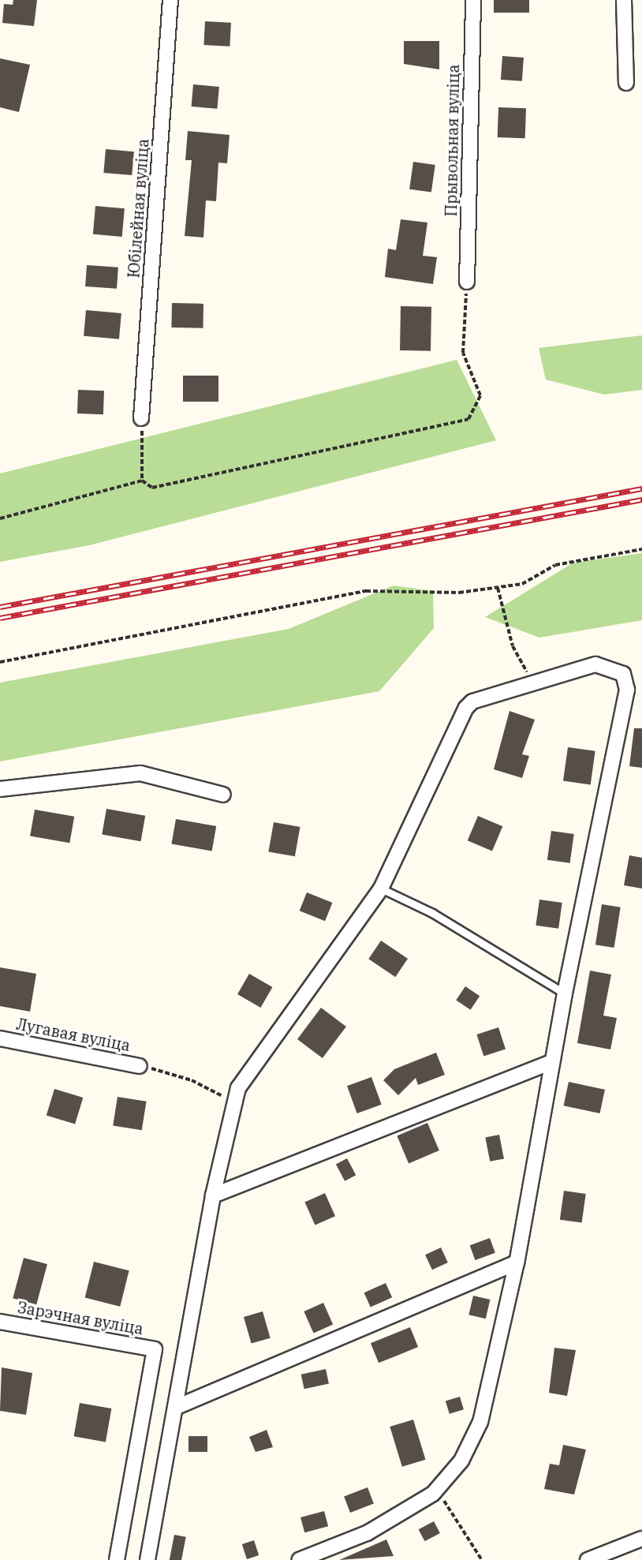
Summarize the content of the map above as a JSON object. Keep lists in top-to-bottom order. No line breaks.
{"streets":{"street":["Прывольная вуліца","Юбілейная вуліца","Лугавая вуліца","Зарэчная вуліца"]}}
